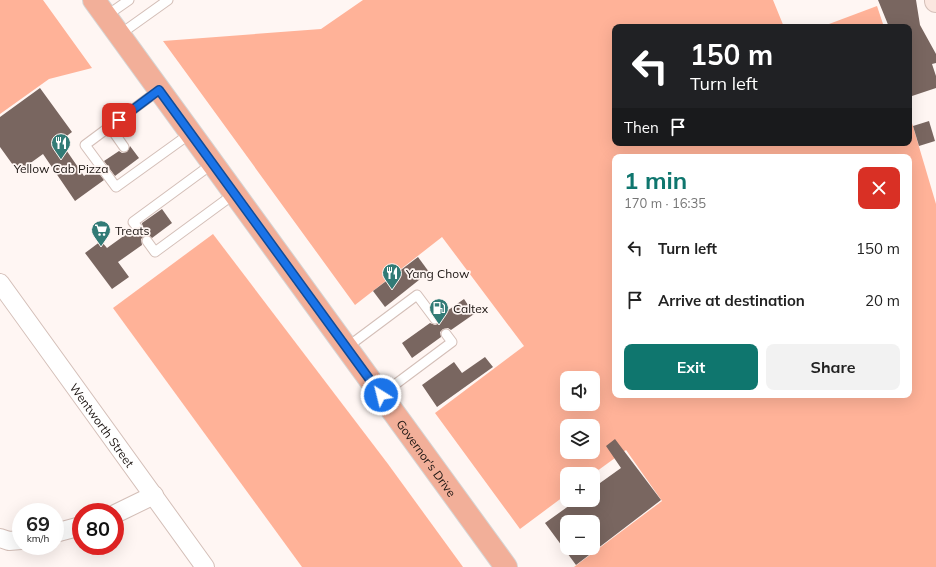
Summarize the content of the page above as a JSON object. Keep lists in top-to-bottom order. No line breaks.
{"streets":{"highway":["Governor's Drive"],"street":["Wentworth Street"]},"places":{"restaurant":["Yellow Cab Pizza","Yang Chow"],"supermarket":["Treats"],"fuel station":["Caltex"]},"page":{"turn":["150 m","Turn left"],"then":"Then","heading":["1 min","170 m · 16:35"],"list":[{"name":"Turn left","value":"150 m"},{"name":"Arrive at destination","value":"20 m"}],"buttons":["Exit","Share"],"map_buttons":["+","−"],"speed":"69 km/h","limit":"80"}}
